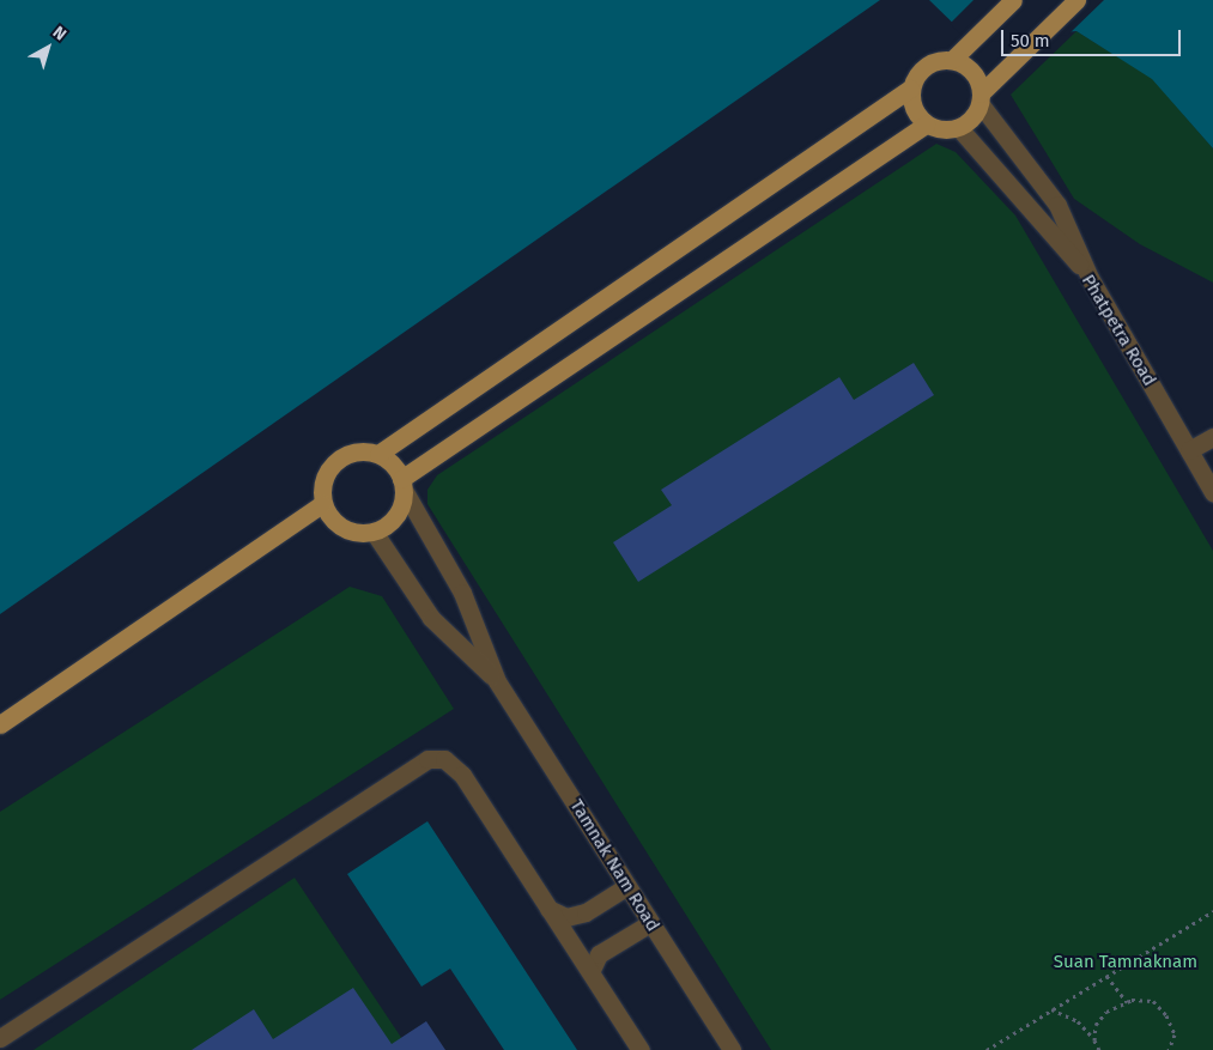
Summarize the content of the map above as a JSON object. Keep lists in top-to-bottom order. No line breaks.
{"streets":{"street":["Phatpetra Road","Tamnak Nam Road"]},"parks":["Suan Tamnaknam"],"scale_bar":"50 m","north":"top right"}
